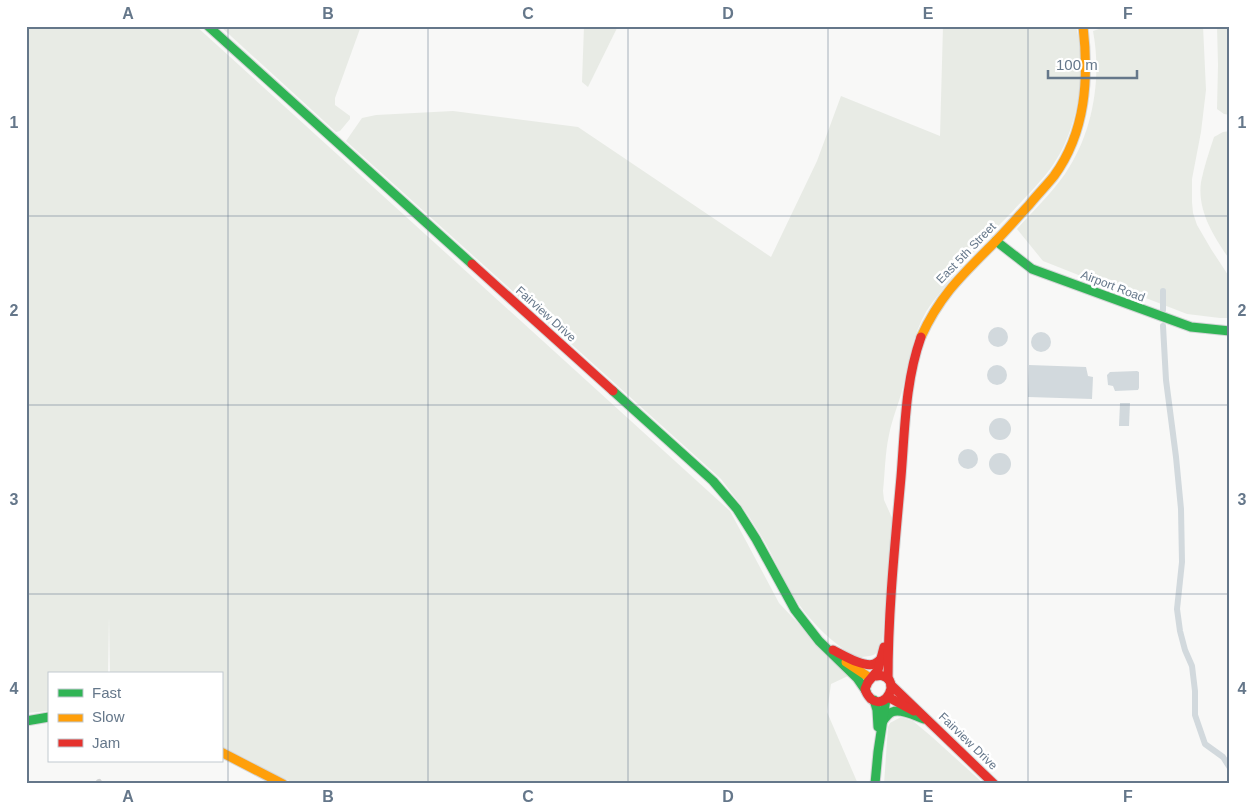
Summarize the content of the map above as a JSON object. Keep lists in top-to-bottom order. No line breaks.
{"streets":{"main road":["East 5th Street","Airport Road","Fairview Drive"]},"crossings":[["East 5th Street","Airport Road"],["East 5th Street","Fairview Drive"]],"legend":["Fast","Slow","Jam"],"scale_bar":"100 m","grid":{"columns":["A","B","C","D","E","F"],"rows":["1","2","3","4"]}}
